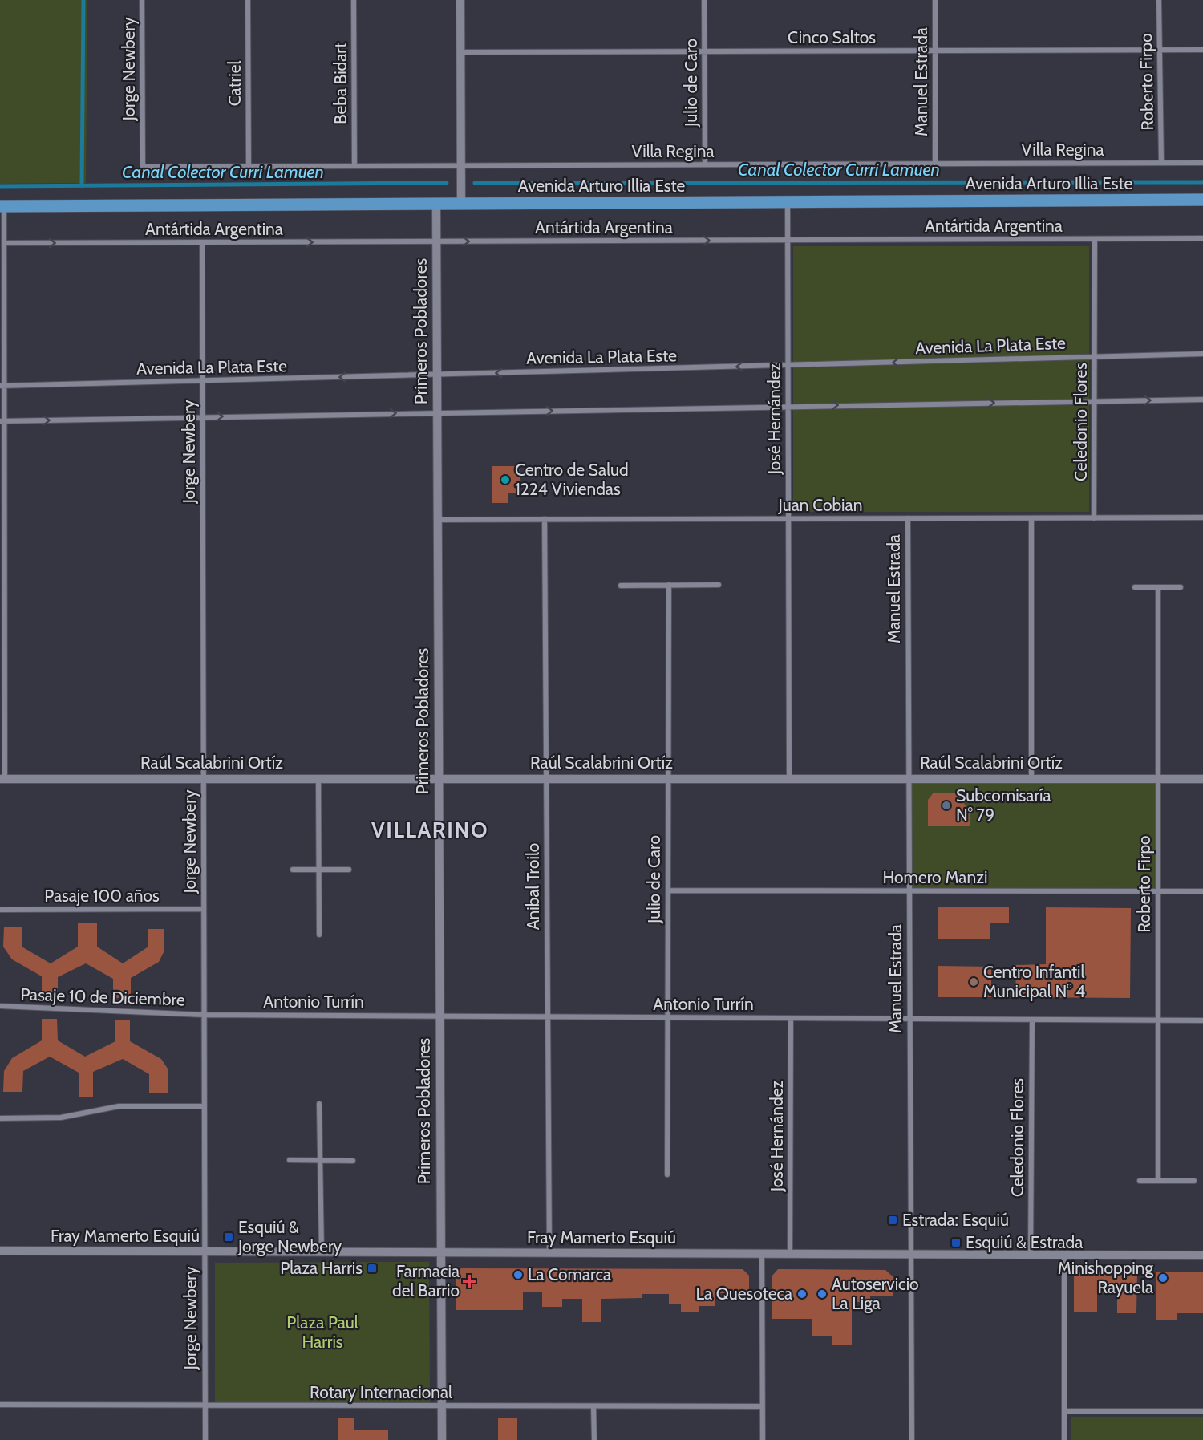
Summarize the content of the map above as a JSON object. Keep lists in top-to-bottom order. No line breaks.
{"streets":{"main road":["Avenida Arturo Illia Este"],"street":["Cinco Saltos","Jorge Newbery","Manuel Estrada","Roberto Firpo","Julio de Caro","Catriel","Beba Bidart","Villa Regina","Antártida Argentina","Primeros Pobladores","Avenida La Plata Este","José Hernández","Celedonio Flores","Juan Cobian","Raúl Scalabrini Ortíz","Homero Manzi","Anibal Troilo","Pasaje 100 años","Pasaje 10 de Diciembre","Antonio Turrín","Fray Mamerto Esquiú","Rotary Internacional"]},"crossings":[["Cinco Saltos","Manuel Estrada"],["Cinco Saltos","Roberto Firpo"],["Cinco Saltos","Julio de Caro"],["Jorge Newbery","Villa Regina"],["Jorge Newbery","Antártida Argentina"],["Jorge Newbery","Avenida La Plata Este"],["Jorge Newbery","Raúl Scalabrini Ortíz"],["Jorge Newbery","Pasaje 100 años"],["Jorge Newbery","Pasaje 10 de Diciembre"],["Jorge Newbery","Antonio Turrín"],["Jorge Newbery","Fray Mamerto Esquiú"],["Jorge Newbery","Rotary Internacional"],["Manuel Estrada","Villa Regina"],["Manuel Estrada","Juan Cobian"],["Manuel Estrada","Raúl Scalabrini Ortíz"],["Manuel Estrada","Homero Manzi"],["Manuel Estrada","Antonio Turrín"],["Manuel Estrada","Fray Mamerto Esquiú"],["Roberto Firpo","Villa Regina"],["Roberto Firpo","Raúl Scalabrini Ortíz"],["Roberto Firpo","Homero Manzi"],["Roberto Firpo","Antonio Turrín"],["Julio de Caro","Villa Regina"],["Julio de Caro","Raúl Scalabrini Ortíz"],["Julio de Caro","Homero Manzi"],["Julio de Caro","Antonio Turrín"],["Catriel","Villa Regina"],["Beba Bidart","Villa Regina"],["Avenida Arturo Illia Este","Primeros Pobladores"],["Avenida Arturo Illia Este","José Hernández"],["Antártida Argentina","Primeros Pobladores"],["Antártida Argentina","José Hernández"],["Antártida Argentina","Celedonio Flores"],["Primeros Pobladores","Avenida La Plata Este"],["Primeros Pobladores","Juan Cobian"],["Primeros Pobladores","Raúl Scalabrini Ortíz"],["Primeros Pobladores","Antonio Turrín"],["Primeros Pobladores","Fray Mamerto Esquiú"],["Primeros Pobladores","Rotary Internacional"],["Avenida La Plata Este","José Hernández"],["Avenida La Plata Este","Celedonio Flores"],["José Hernández","Juan Cobian"],["José Hernández","Raúl Scalabrini Ortíz"],["José Hernández","Antonio Turrín"],["José Hernández","Fray Mamerto Esquiú"],["Celedonio Flores","Juan Cobian"],["Celedonio Flores","Antonio Turrín"],["Celedonio Flores","Fray Mamerto Esquiú"],["Juan Cobian","Anibal Troilo"],["Raúl Scalabrini Ortíz","Anibal Troilo"],["Anibal Troilo","Antonio Turrín"],["Anibal Troilo","Fray Mamerto Esquiú"],["Pasaje 10 de Diciembre","Antonio Turrín"]],"one_way":["Antártida Argentina"],"districts":["VILLARINO"],"water":["Canal Colector Curri Lamuen"],"parks":["Plaza Paul Harris"],"places":{"other":["Centro de Salud 1224 Viviendas","Subcomisaría N° 79","Centro Infantil Municipal N° 4","La Comarca","Minishopping Rayuela","La Quesoteca","Autoservicio La Liga"],"transit":["Estrada: Esquiú","Esquiú & Jorge Newbery","Esquiú & Estrada","Plaza Harris"],"health":["Farmacia del Barrio"]}}
